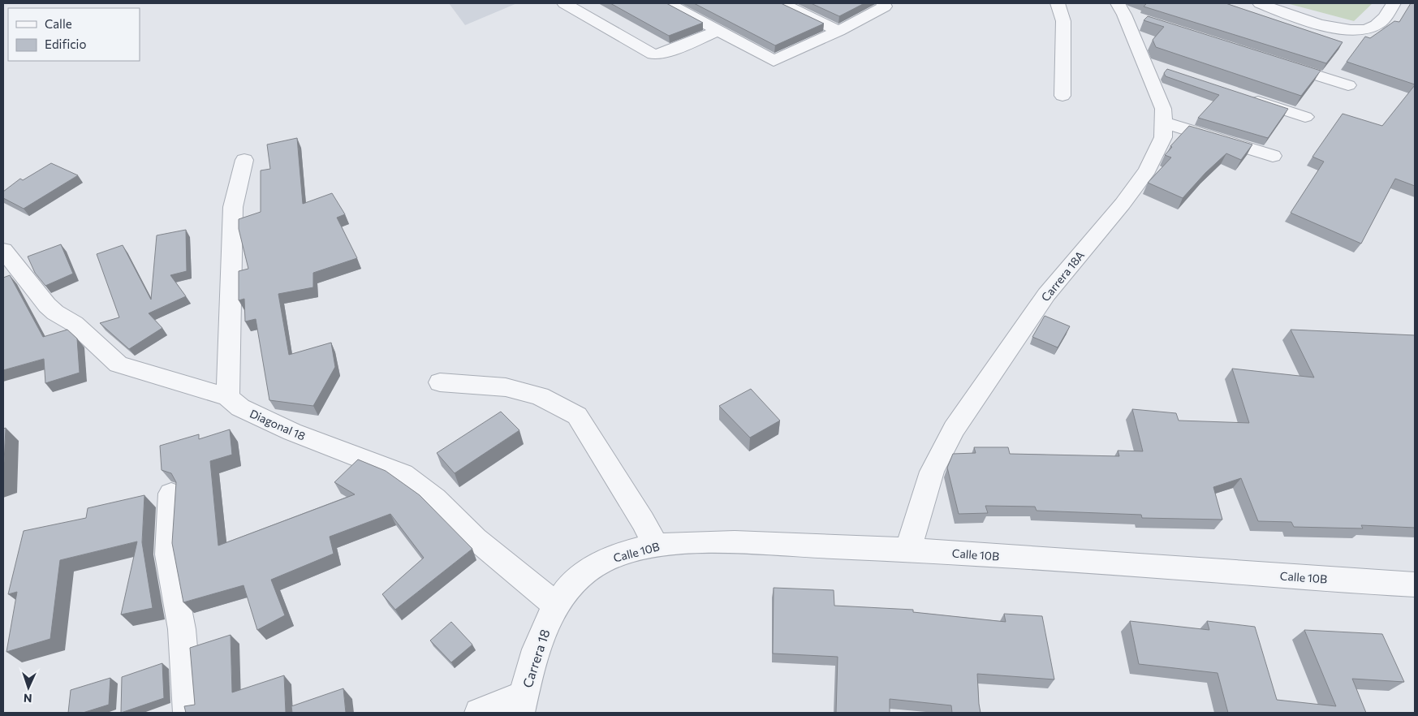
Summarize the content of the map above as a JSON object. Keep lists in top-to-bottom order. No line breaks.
{"streets":{"street":["Carrera 18A","Diagonal 18","Calle 10B","Carrera 18"]},"crossings":[["Carrera 18A","Calle 10B"],["Diagonal 18","Calle 10B"],["Diagonal 18","Carrera 18"],["Calle 10B","Carrera 18"]],"legend":["Calle","Edificio"],"north":"bottom"}
